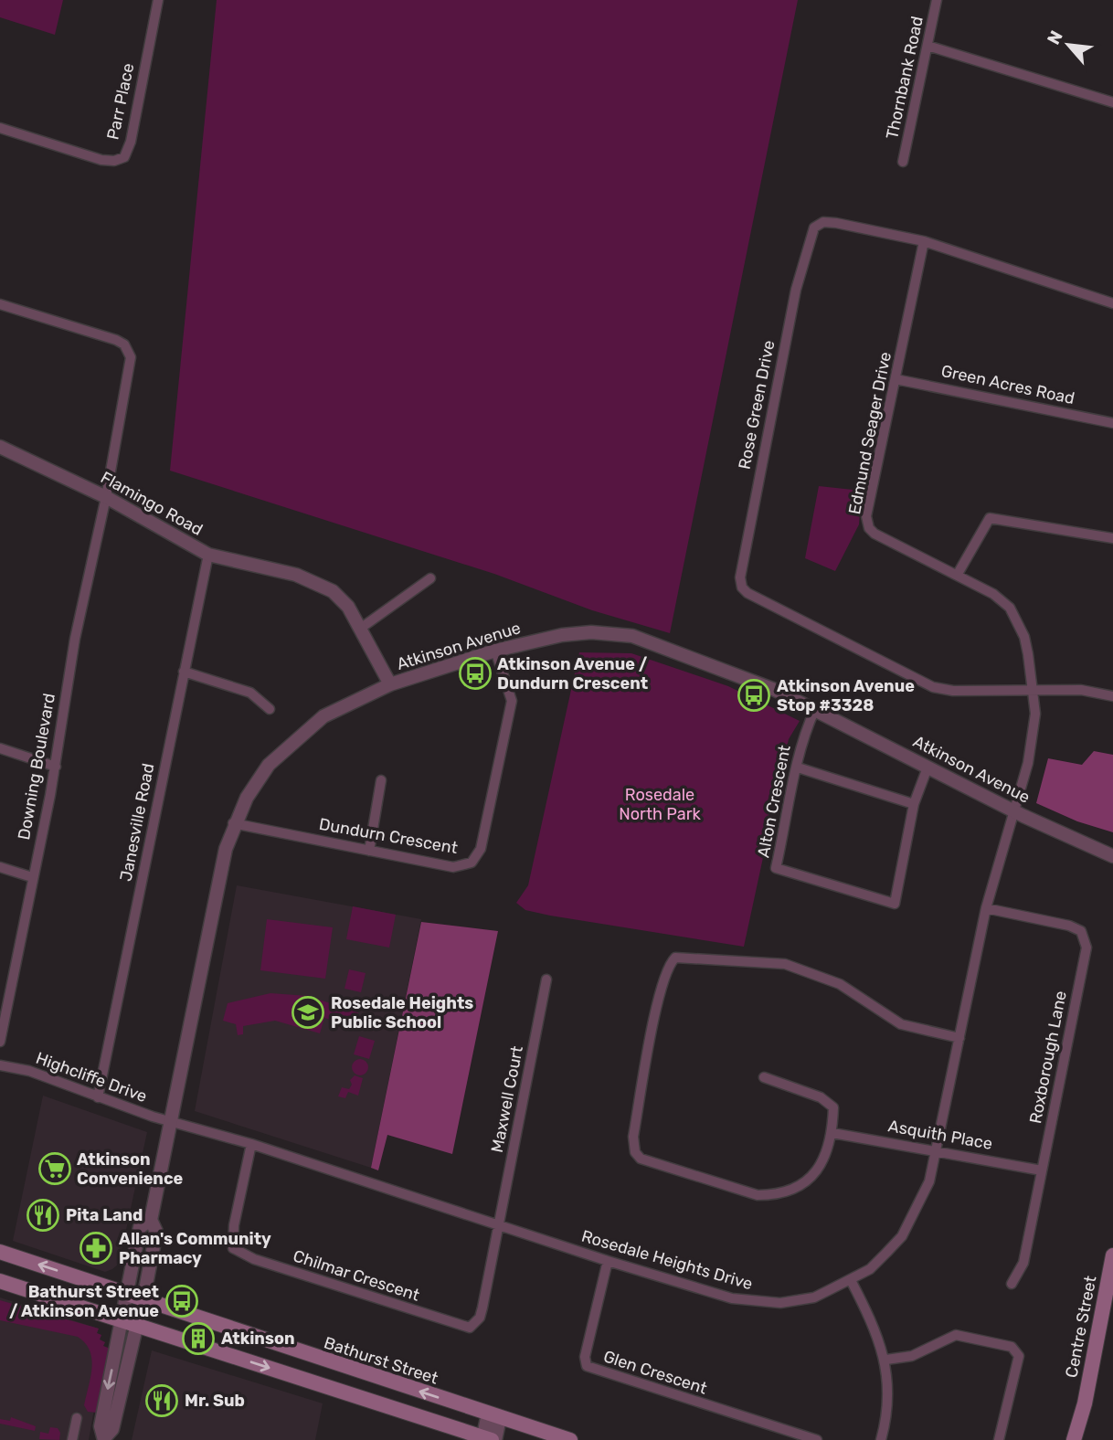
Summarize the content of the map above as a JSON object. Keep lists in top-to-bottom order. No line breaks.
{"streets":{"main road":["Centre Street","Bathurst Street"],"street":["Thornbank Road","Parr Place","Green Acres Road","Rose Green Drive","Edmund Seager Drive","Flamingo Road","Atkinson Avenue","Downing Boulevard","Alton Crescent","Janesville Road","Dundurn Crescent","Roxborough Lane","Highcliffe Drive","Maxwell Court","Asquith Place","Rosedale Heights Drive","Chilmar Crescent","Glen Crescent"]},"crossings":[["Green Acres Road","Edmund Seager Drive"],["Rose Green Drive","Edmund Seager Drive"],["Edmund Seager Drive","Atkinson Avenue"],["Edmund Seager Drive","Rosedale Heights Drive"],["Flamingo Road","Atkinson Avenue"],["Flamingo Road","Downing Boulevard"],["Flamingo Road","Janesville Road"],["Atkinson Avenue","Alton Crescent"],["Atkinson Avenue","Dundurn Crescent"],["Atkinson Avenue","Highcliffe Drive"],["Atkinson Avenue","Rosedale Heights Drive"],["Atkinson Avenue","Bathurst Street"],["Janesville Road","Highcliffe Drive"],["Roxborough Lane","Asquith Place"],["Roxborough Lane","Rosedale Heights Drive"],["Highcliffe Drive","Rosedale Heights Drive"],["Maxwell Court","Rosedale Heights Drive"],["Maxwell Court","Chilmar Crescent"],["Asquith Place","Rosedale Heights Drive"],["Rosedale Heights Drive","Chilmar Crescent"],["Rosedale Heights Drive","Glen Crescent"]],"parks":["Rosedale North Park"],"places":{"bus stop":["Atkinson Avenue / Dundurn Crescent","Atkinson Avenue Stop #3328","Bathurst Street / Atkinson Avenue"],"school or university":["Rosedale Heights Public School"],"supermarket":["Atkinson Convenience"],"restaurant":["Pita Land","Mr. Sub"],"pharmacy":["Allan's Community Pharmacy"],"building":["Atkinson"]},"north":"top left"}
